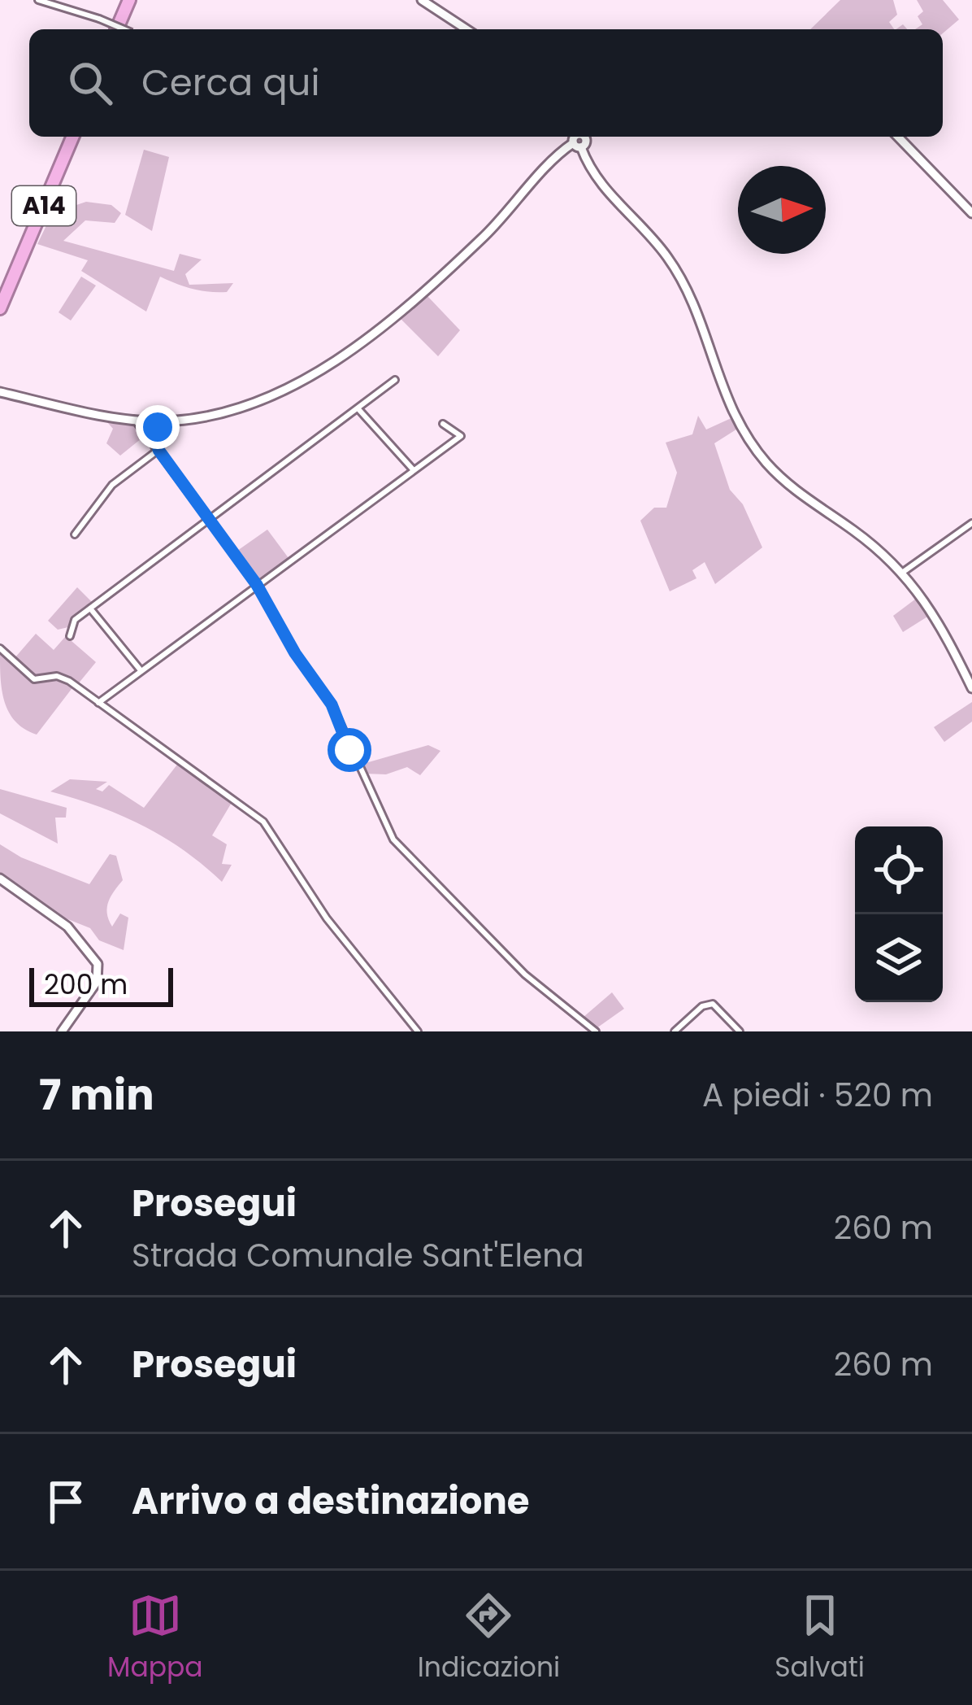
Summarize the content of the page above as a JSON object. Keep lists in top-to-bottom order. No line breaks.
{"streets":{"highway":["A14"]},"scale_bar":"200 m","north":"right","page":{"search":"Cerca qui","scale":"200 m","heading":["7 min","A piedi · 520 m"],"list":[["Prosegui","Strada Comunale Sant'Elena","260 m"],["Prosegui","260 m"],"Arrivo a destinazione"],"nav":["Mappa","Indicazioni","Salvati"]}}
